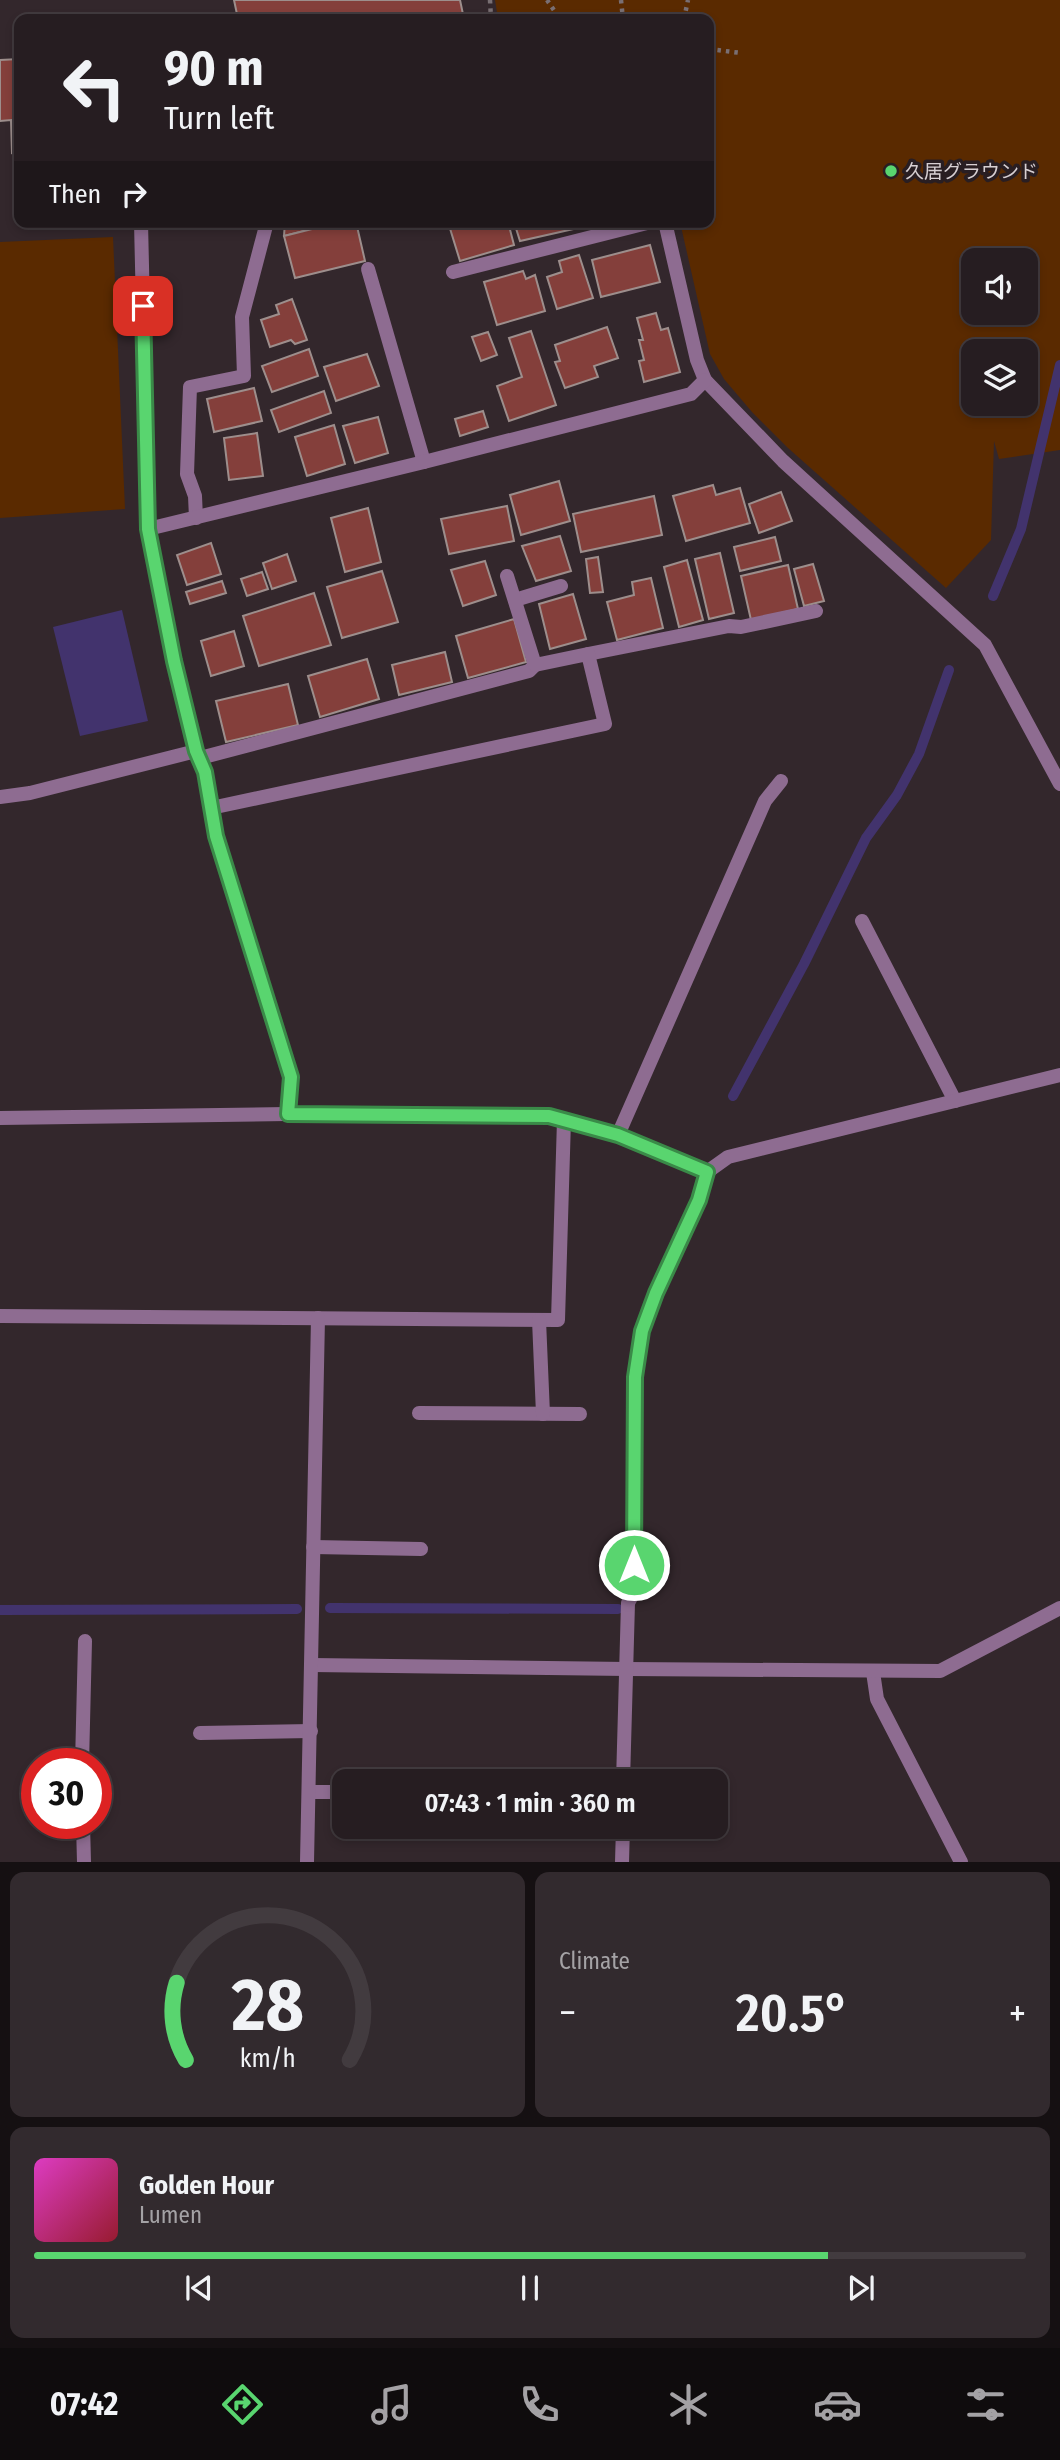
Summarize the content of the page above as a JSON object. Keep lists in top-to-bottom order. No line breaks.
{"places":["久居グラウンド"],"page":{"turn":["90 m","Turn left"],"then":"Then","limit":"30","trip":"07:43 · 1 min · 360 m","tile":"Climate","heat":["−","20.5°","+"],"song":["Golden Hour","Lumen"],"tabs":"07:42","gauge":["28","km/h"]}}
